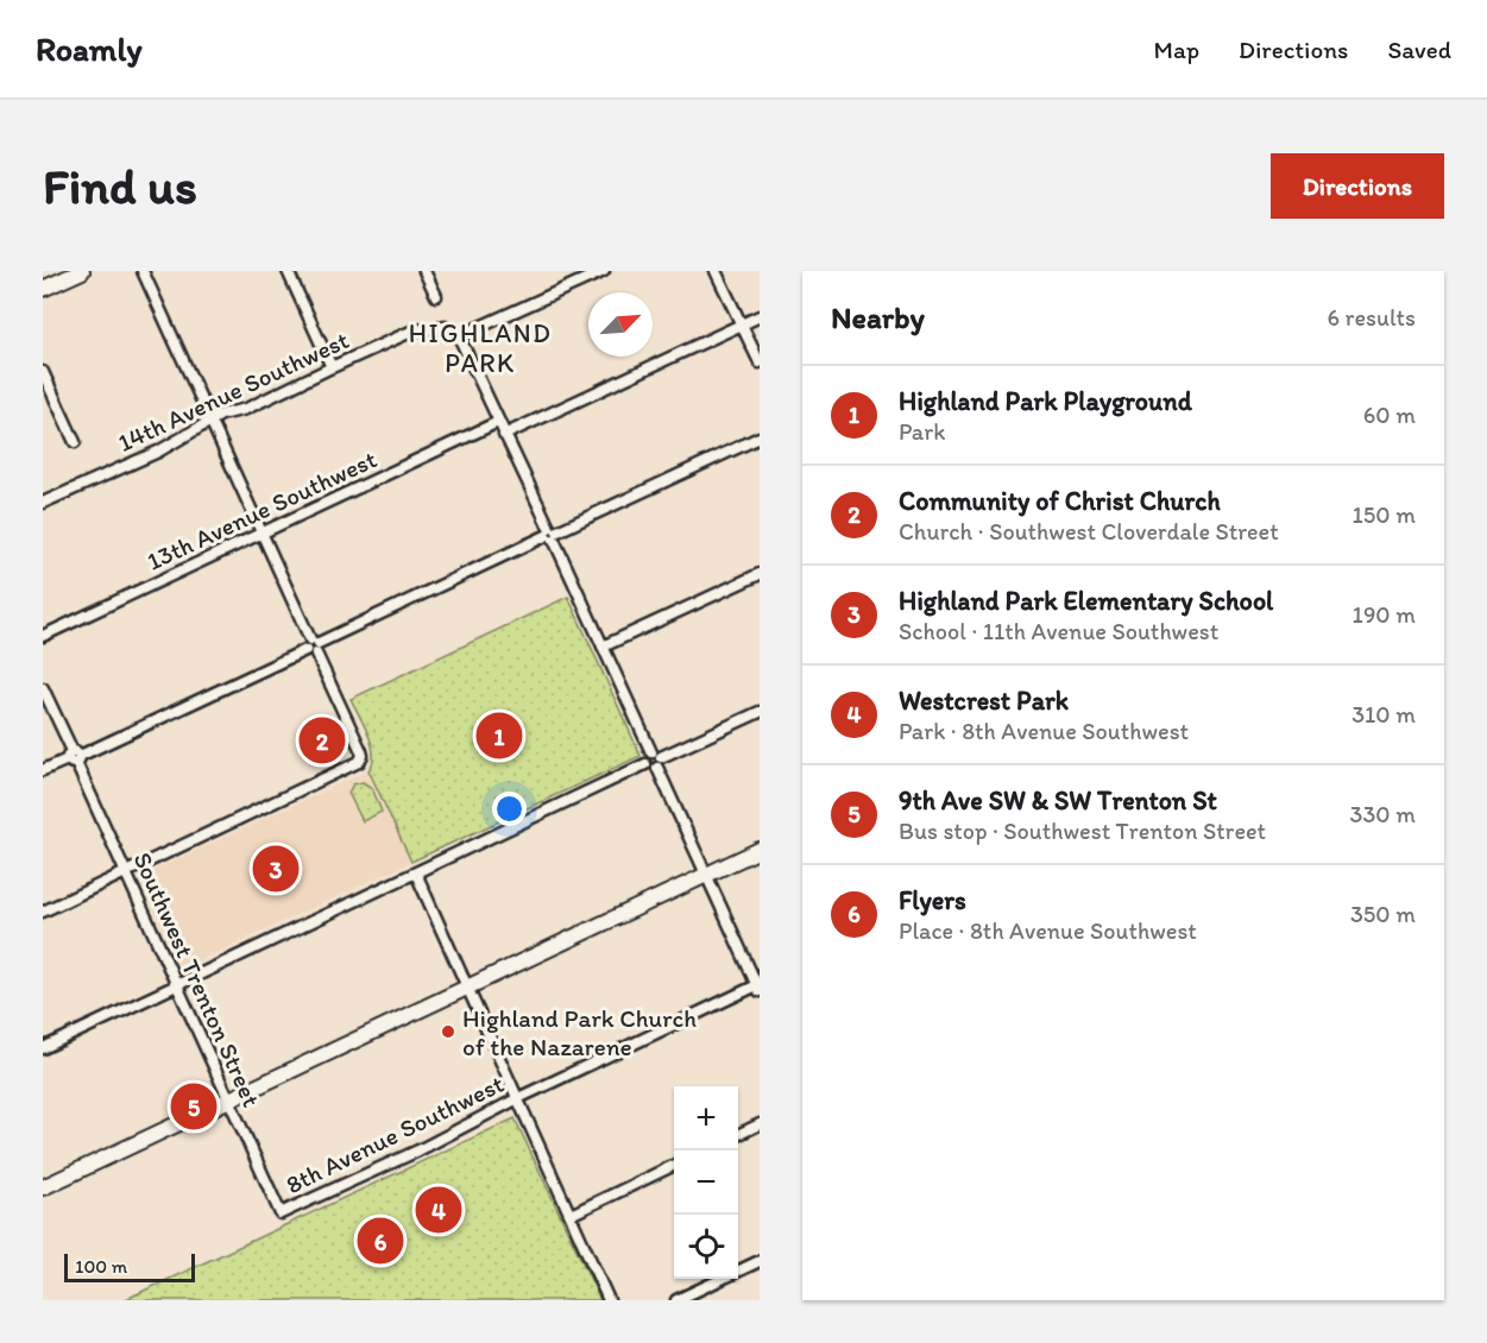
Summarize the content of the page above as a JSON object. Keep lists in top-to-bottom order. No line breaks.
{"streets":{"street":["14th Avenue Southwest","13th Avenue Southwest","Southwest Trenton Street","8th Avenue Southwest"]},"crossings":[["Southwest Trenton Street","8th Avenue Southwest"]],"districts":["HIGHLAND PARK"],"places":["Highland Park Church of the Nazarene"],"scale_bar":"100 m","north":"top right","page":{"header":"Roamly","nav":["Map","Directions","Saved"],"buttons":"Directions","title":"Find us","heading":["Nearby","6 results"],"list":[{"mark":"1","name":"Highland Park Playground","note":"Park","value":"60 m"},{"mark":"2","name":"Community of Christ Church","note":"Church · Southwest Cloverdale Street","value":"150 m"},{"mark":"3","name":"Highland Park Elementary School","note":"School · 11th Avenue Southwest","value":"190 m"},{"mark":"4","name":"Westcrest Park","note":"Park · 8th Avenue Southwest","value":"310 m"},{"mark":"5","name":"9th Ave SW & SW Trenton St","note":"Bus stop · Southwest Trenton Street","value":"330 m"},{"mark":"6","name":"Flyers","note":"Place · 8th Avenue Southwest","value":"350 m"}],"pins":["1","2","3","5","4","6"],"map_buttons":["+","−"],"scale":"100 m"}}
